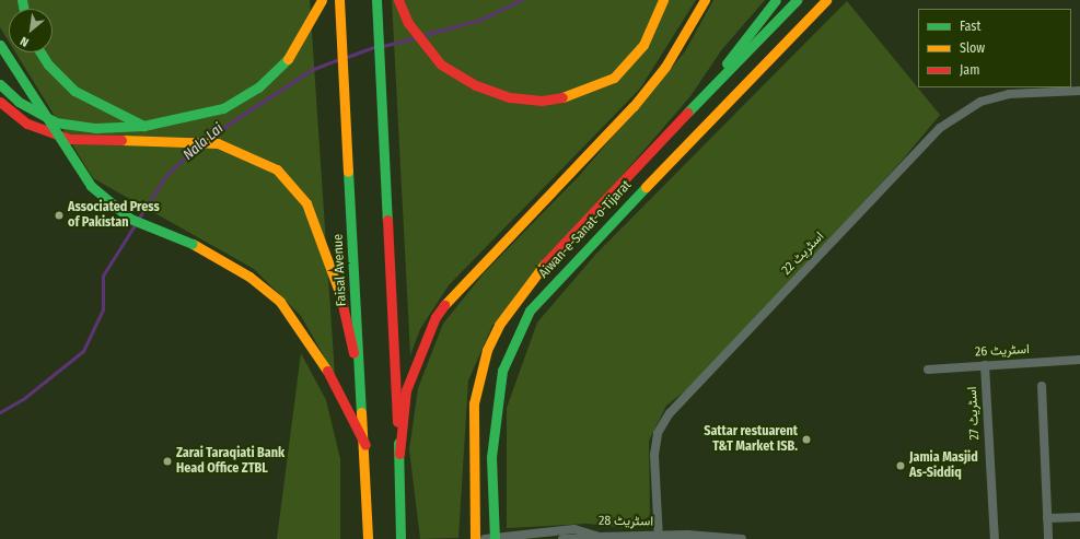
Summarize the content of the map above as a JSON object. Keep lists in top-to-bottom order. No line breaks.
{"streets":{"main road":["Aiwan-e-Sanat-o-Tijarat","Faisal Avenue"],"street":["اسٹریٹ 22","اسٹریٹ 26","اسٹریٹ 27","اسٹریٹ 28"]},"crossings":[["Aiwan-e-Sanat-o-Tijarat","اسٹریٹ 28"],["اسٹریٹ 22","اسٹریٹ 28"],["اسٹریٹ 26","اسٹریٹ 27"]],"water":["Nala Lai"],"places":["Associated Press of Pakistan","Sattar restuarent T&T Market ISB.","Zarai Taraqiati Bank Head Office ZTBL","Jamia Masjid As-Siddiq"],"legend":["Fast","Slow","Jam"],"north":"bottom left"}
